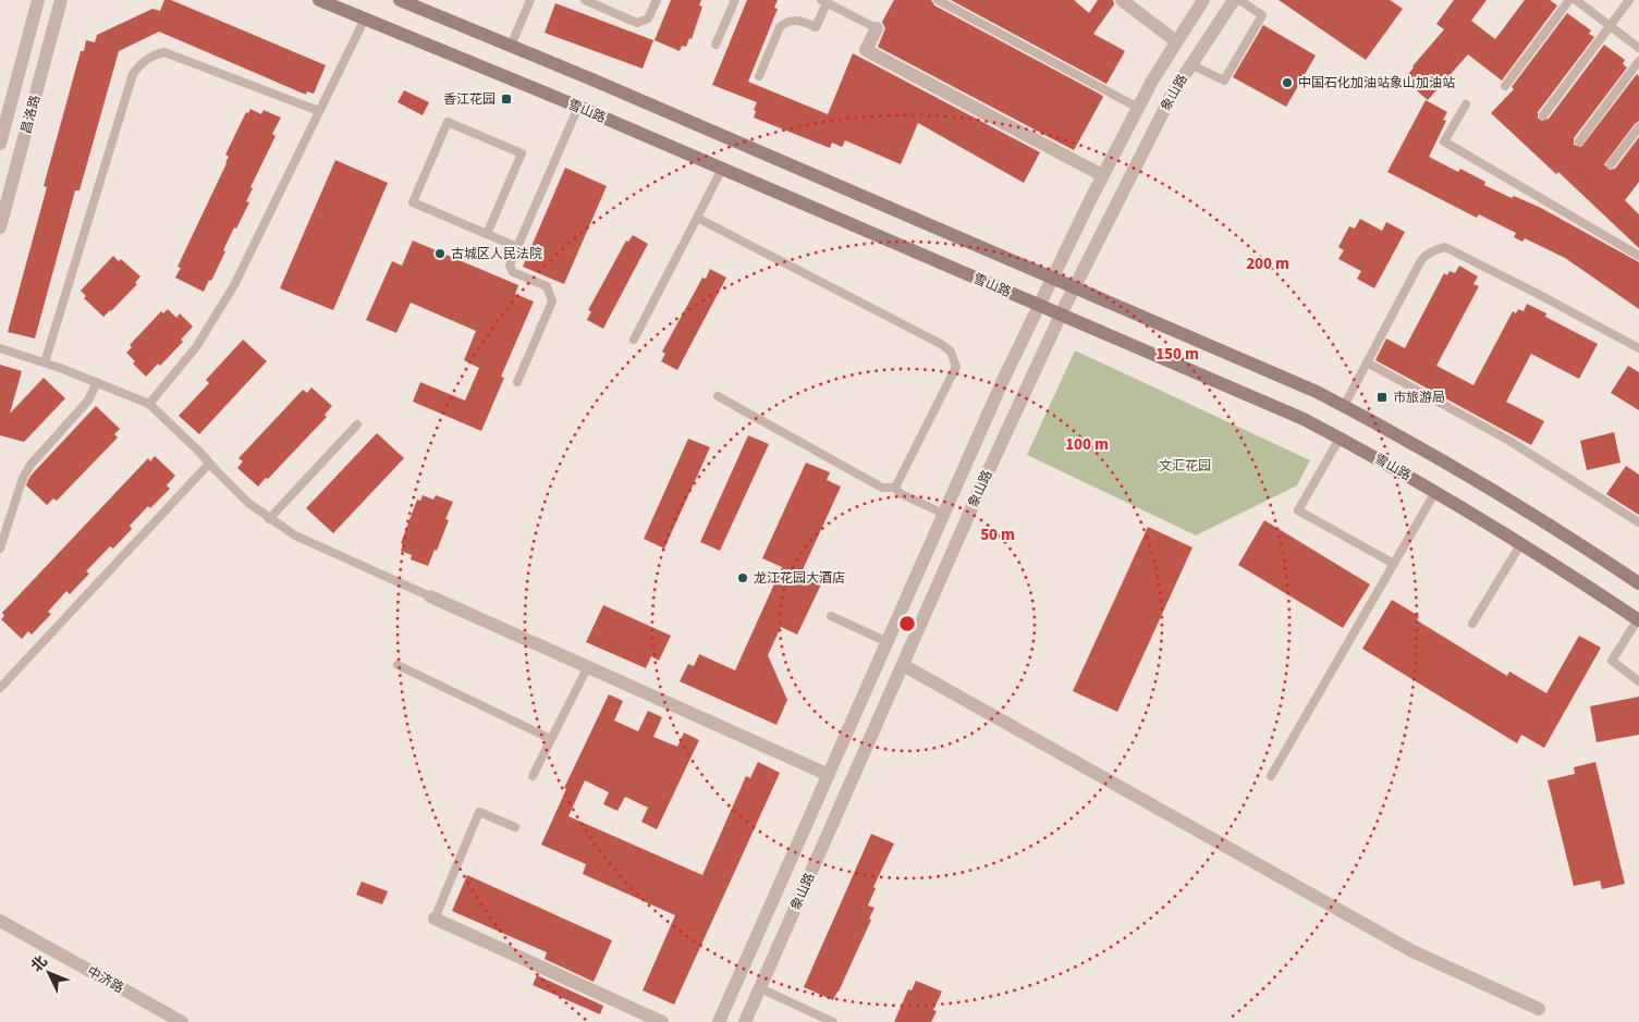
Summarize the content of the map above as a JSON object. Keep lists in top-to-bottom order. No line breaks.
{"streets":{"main road":["雪山路"],"street":["象山路","昌洛路","中济路"]},"crossings":[["象山路","雪山路"]],"parks":["文汇花园"],"places":{"other":["中国石化加油站象山加油站","古城区人民法院","龙江花园大酒店"],"transit":["香江花园","市旅游局"]},"north":"top left","rings":["200 m","150 m","100 m","50 m"]}
